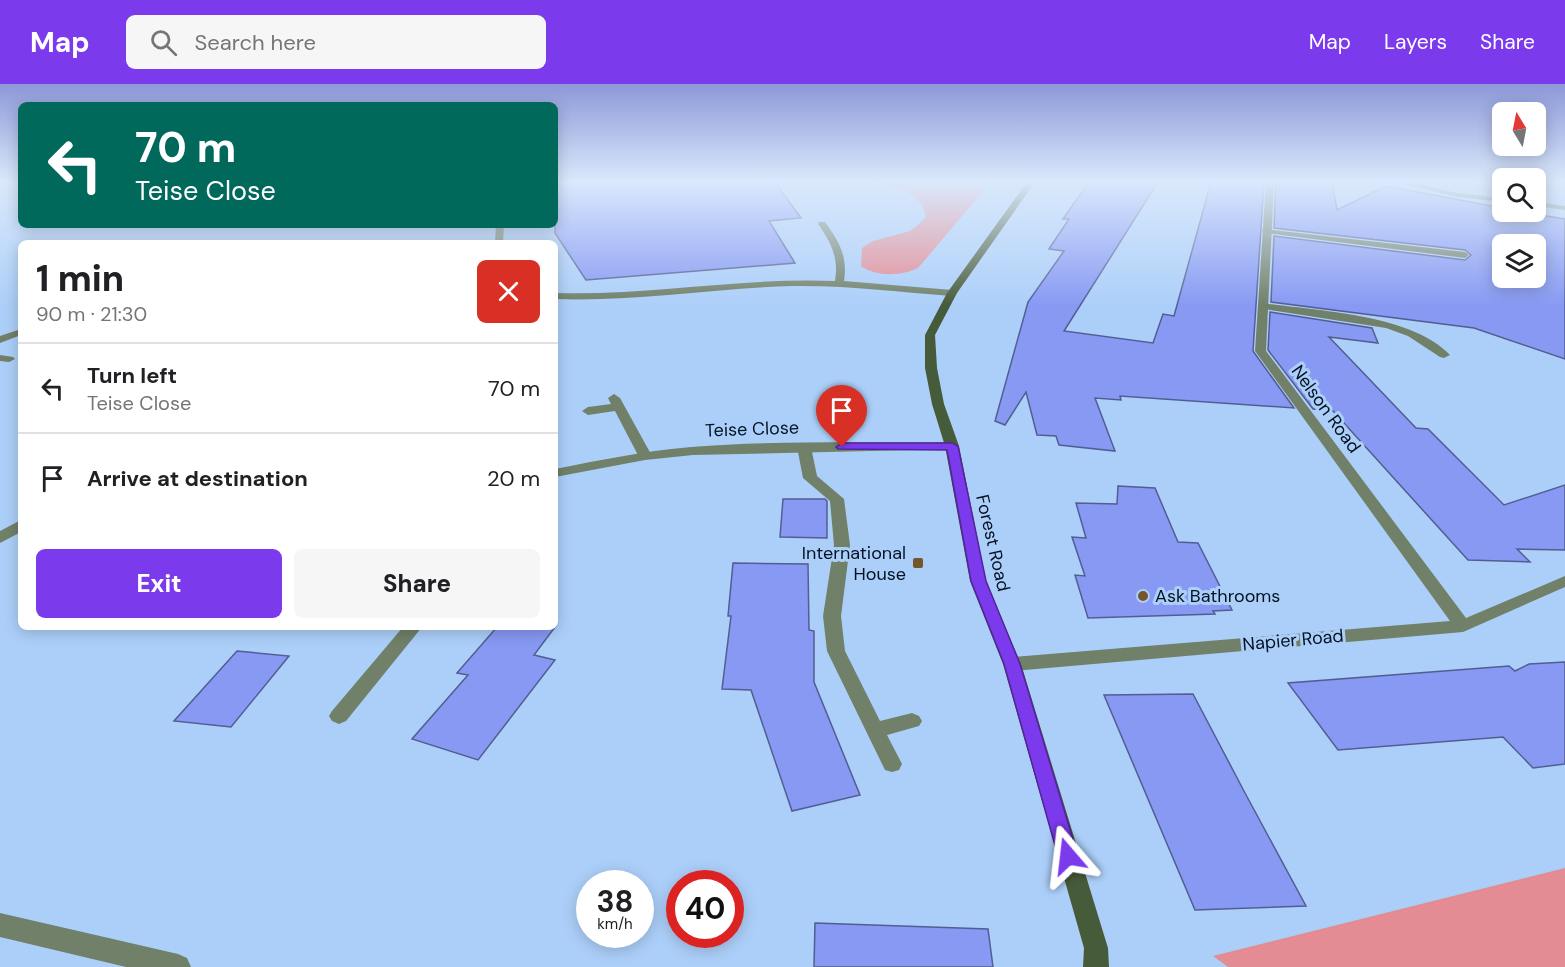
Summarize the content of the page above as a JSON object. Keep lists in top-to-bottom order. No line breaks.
{"streets":{"street":["Nelson Road","Teise Close","Forest Road","Napier Road"]},"crossings":[["Nelson Road","Napier Road"],["Teise Close","Forest Road"],["Forest Road","Napier Road"]],"places":{"transit":["International House"],"other":["Ask Bathrooms"]},"north":"top","page":{"header":"Map","search":"Search here","nav":["Map","Layers","Share"],"turn":["70 m","Teise Close"],"heading":["1 min","90 m · 21:30"],"list":[{"name":"Turn left","note":"Teise Close","value":"70 m"},{"name":"Arrive at destination","value":"20 m"}],"buttons":["Exit","Share"],"speed":"38 km/h","limit":"40"}}
